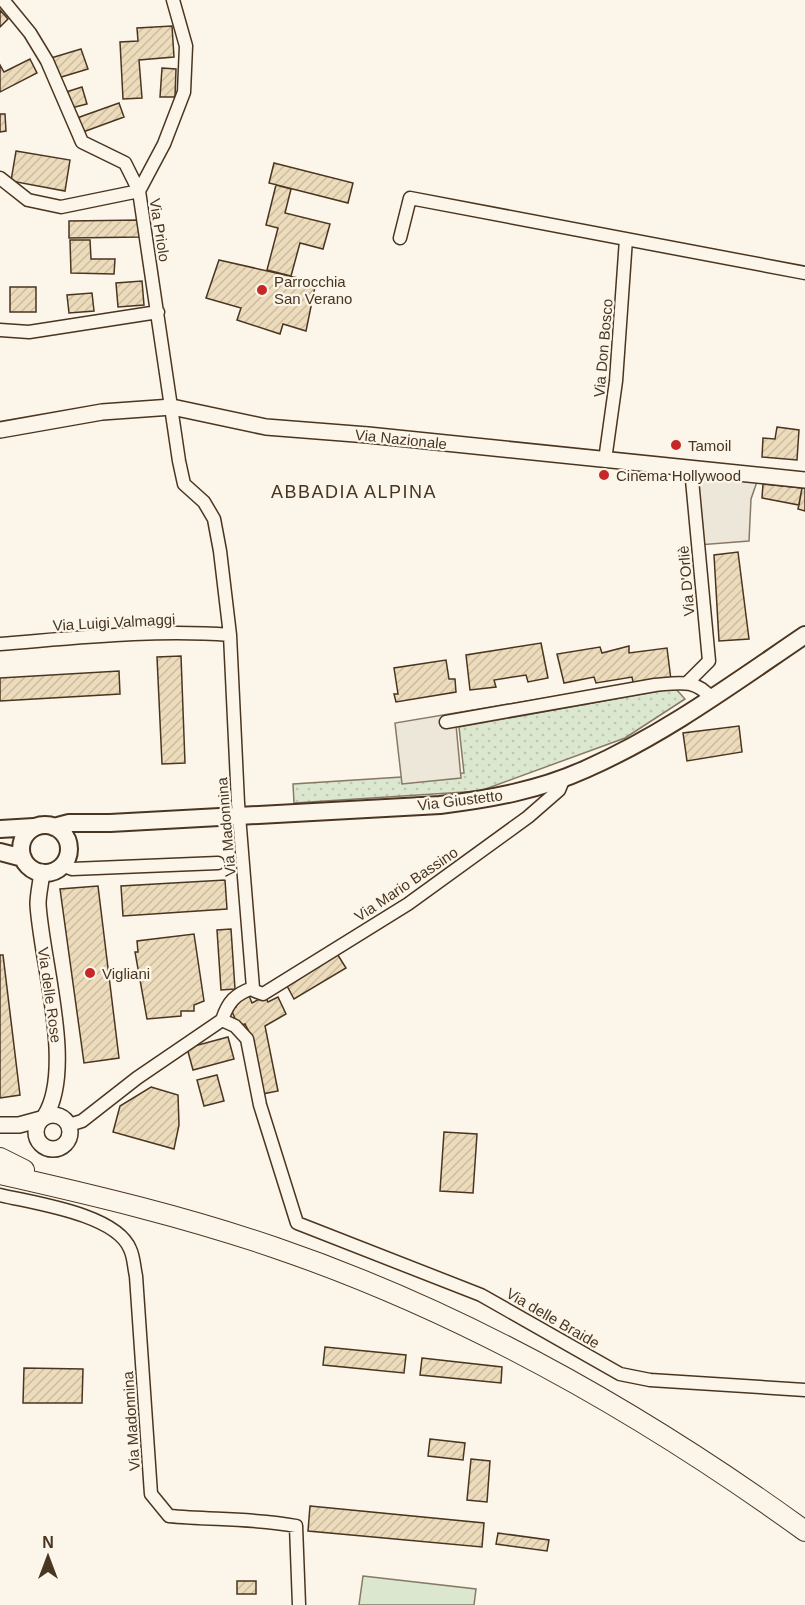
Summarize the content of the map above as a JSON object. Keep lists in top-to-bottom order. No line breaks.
{"streets":{"main road":["Via Giustetto"],"street":["Via Priolo","Via Don Bosco","Via Nazionale","Via D'Orliè","Via Luigi Valmaggi","Via Madonnina","Via Mario Bassino","Via delle Rose","Via delle Braide"]},"crossings":[["Via Priolo","Via Nazionale"],["Via Priolo","Via Madonnina"],["Via Don Bosco","Via Nazionale"],["Via Nazionale","Via D'Orliè"],["Via Nazionale","Via Madonnina"],["Via Luigi Valmaggi","Via Madonnina"],["Via Giustetto","Via Madonnina"],["Via Giustetto","Via Mario Bassino"],["Via Giustetto","Via delle Rose"],["Via Madonnina","Via Mario Bassino"]],"districts":["ABBADIA ALPINA"],"places":["Parrocchia San Verano","Tamoil","Cinema Hollywood","Vigliani"],"north":"top"}
